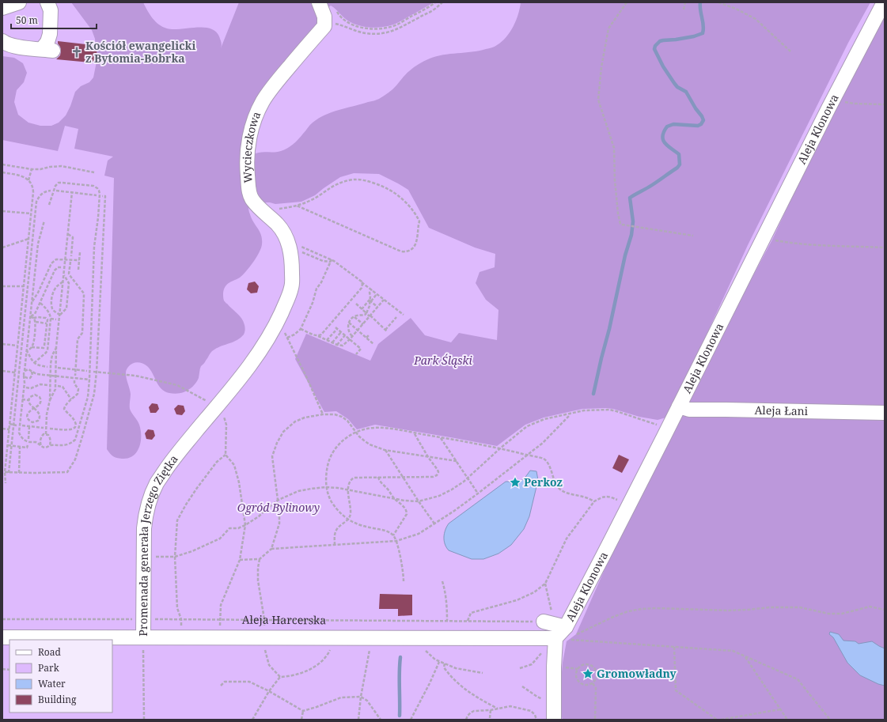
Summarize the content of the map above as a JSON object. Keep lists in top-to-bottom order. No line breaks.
{"streets":{"street":["Aleja Klonowa","Wycieczkowa","Aleja Łani","Promenada generała Jerzego Ziętka","Aleja Harcerska"]},"crossings":[["Aleja Klonowa","Aleja Łani"],["Aleja Klonowa","Aleja Harcerska"],["Wycieczkowa","Promenada generała Jerzego Ziętka"],["Promenada generała Jerzego Ziętka","Aleja Harcerska"]],"parks":["Park Śląski","Ogród Bylinowy"],"places":{"church":["Kościół ewangelicki z Bytomia-Bobrka"],"place":["Perkoz","Gromowładny"]},"legend":["Road","Park","Water","Building"],"scale_bar":"50 m"}
